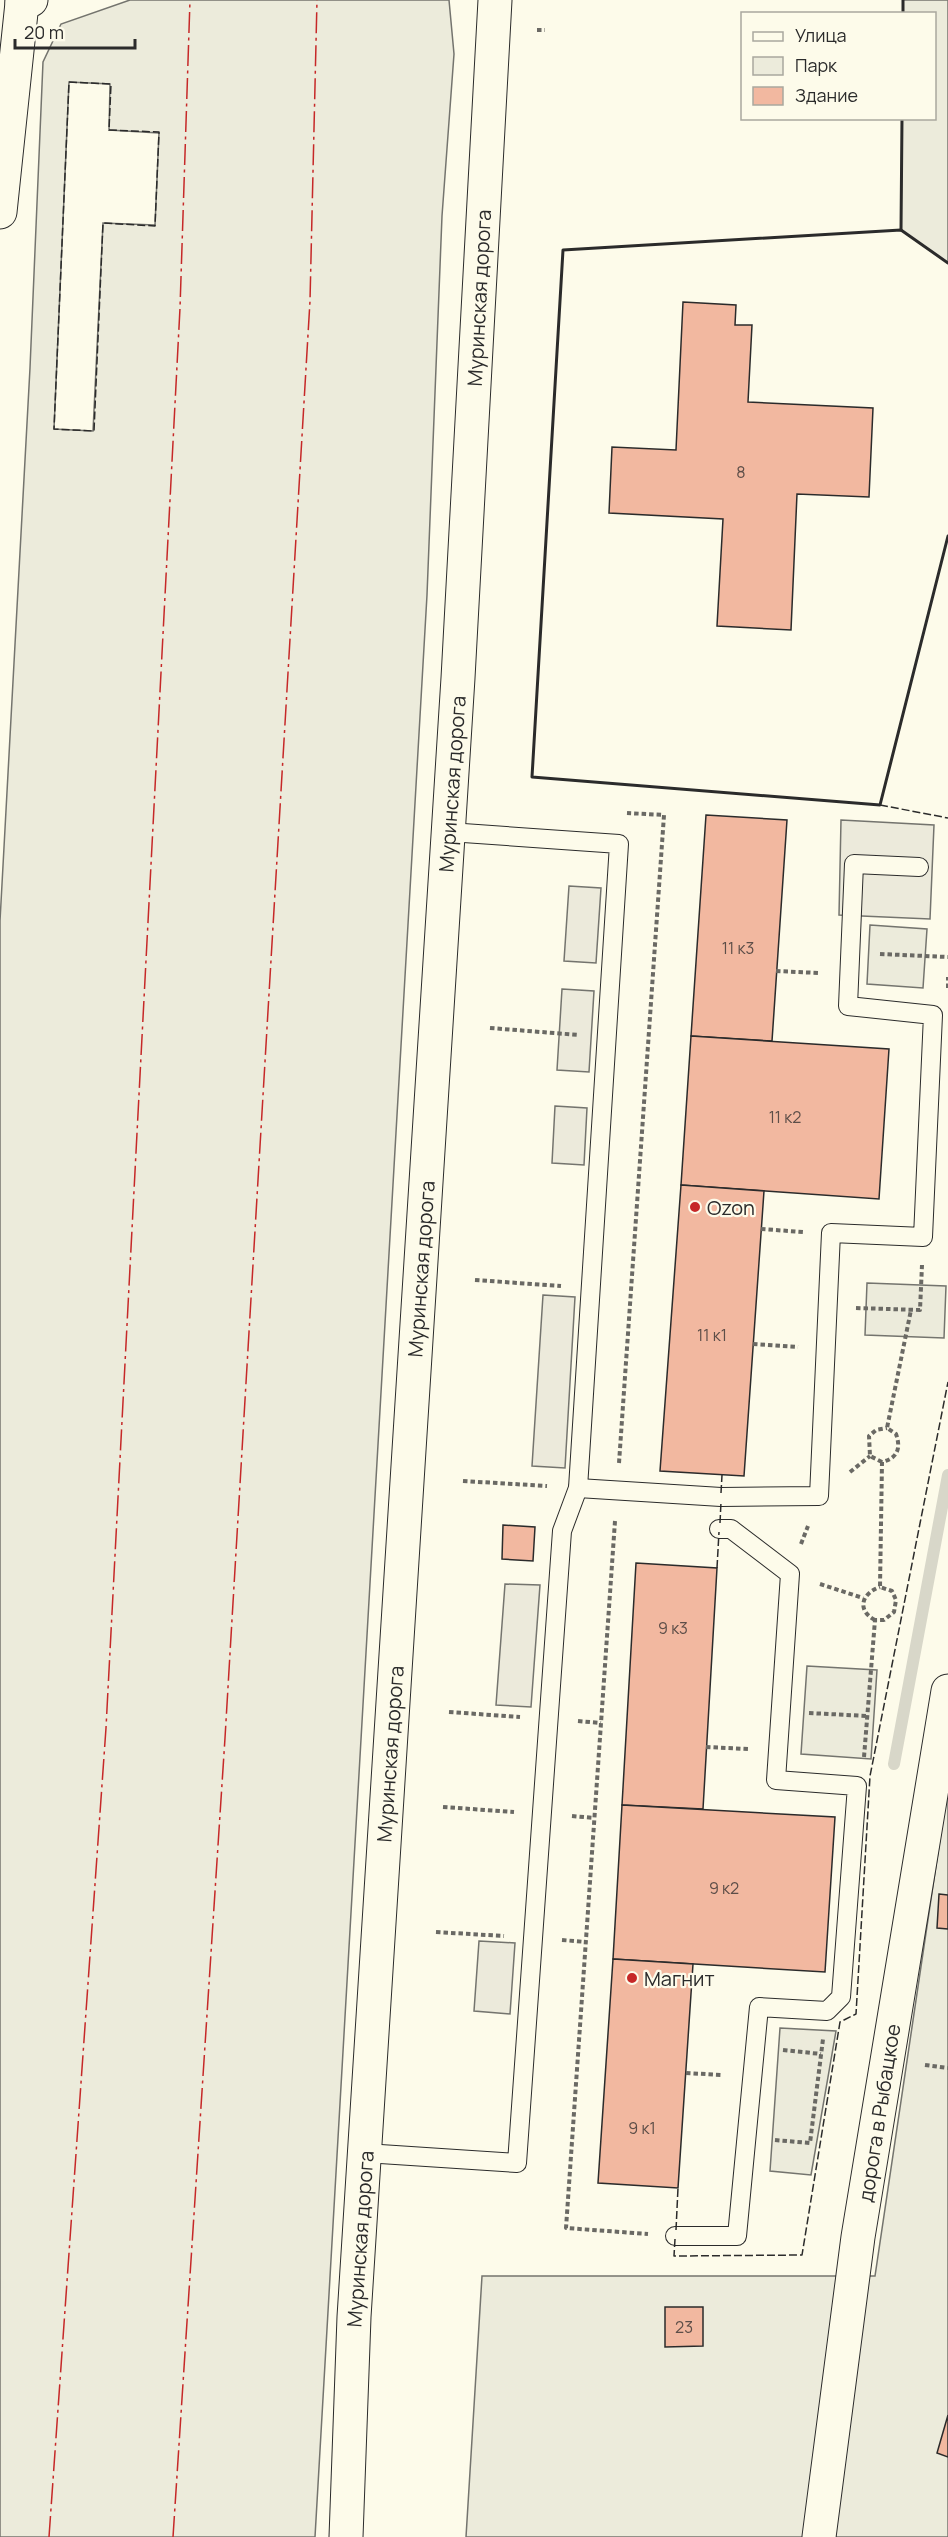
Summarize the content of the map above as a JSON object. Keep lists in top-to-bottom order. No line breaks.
{"streets":{"street":["Муринская дорога","дорога в Рыбацкое"]},"places":["Ozon","Магнит"],"house_numbers":["8","11 к3","11 к2","11 к1","9 к3","9 к2","9 к1","23"],"legend":["Улица","Парк","Здание"],"scale_bar":"20 m"}
